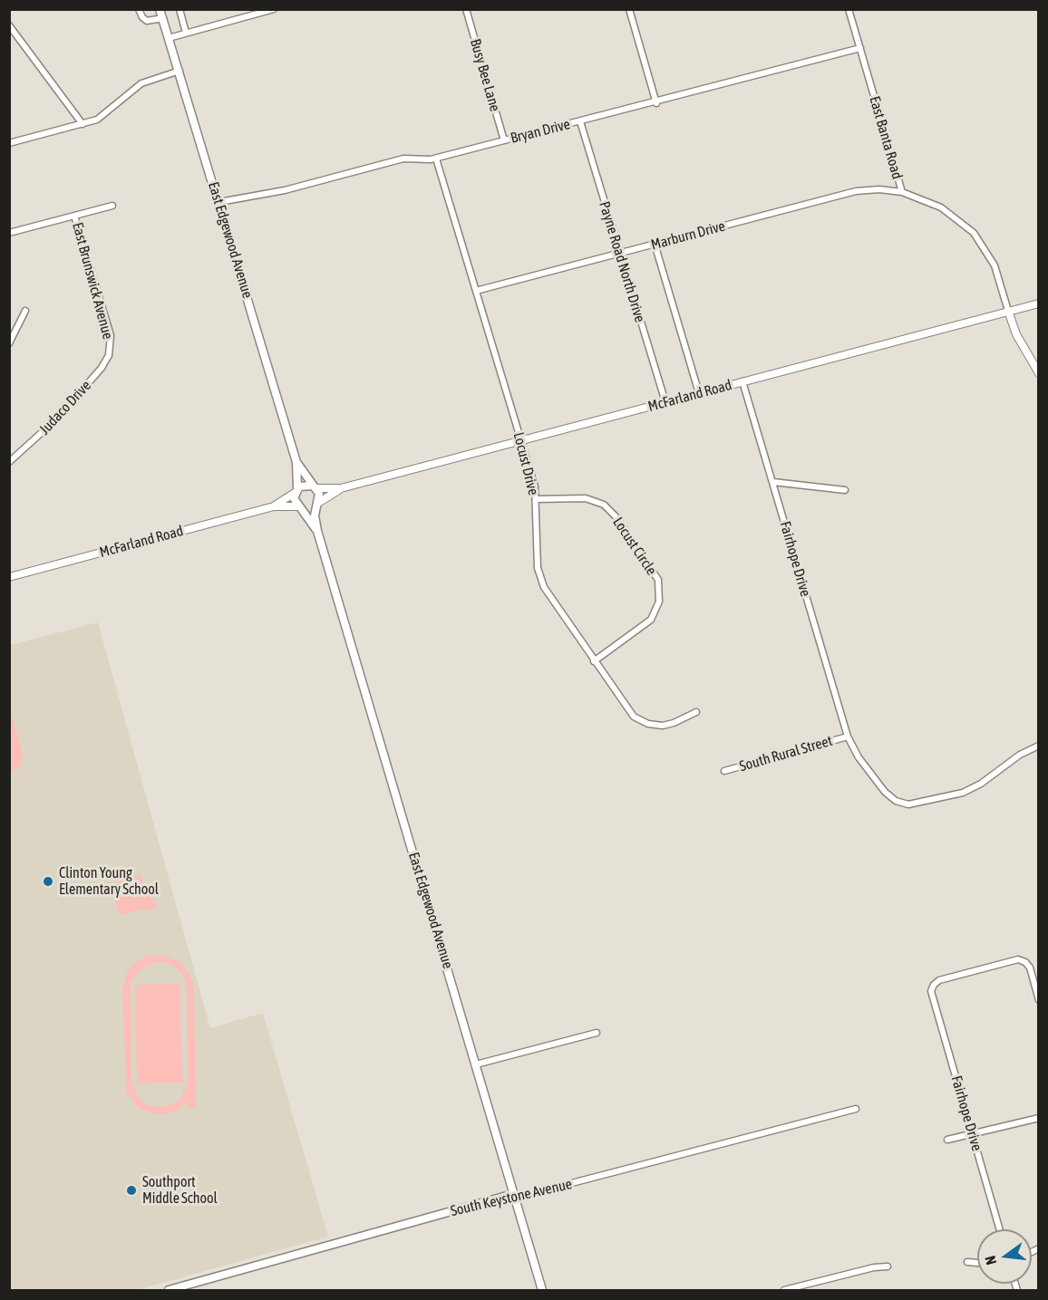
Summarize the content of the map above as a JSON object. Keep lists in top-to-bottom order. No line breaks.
{"streets":{"main road":["East Edgewood Avenue","South Keystone Avenue"],"street":["Busy Bee Lane","Bryan Drive","East Banta Road","Marburn Drive","Payne Road North Drive","East Brunswick Avenue","McFarland Road","Judaco Drive","Locust Drive","Locust Circle","Fairhope Drive","South Rural Street"]},"crossings":[["Busy Bee Lane","Bryan Drive"],["Bryan Drive","East Banta Road"],["Bryan Drive","East Edgewood Avenue"],["Bryan Drive","Payne Road North Drive"],["Bryan Drive","Locust Drive"],["East Banta Road","Marburn Drive"],["East Banta Road","McFarland Road"],["Marburn Drive","Payne Road North Drive"],["Marburn Drive","Locust Drive"],["East Edgewood Avenue","McFarland Road"],["East Edgewood Avenue","South Keystone Avenue"],["Payne Road North Drive","McFarland Road"],["East Brunswick Avenue","Judaco Drive"],["McFarland Road","Locust Drive"],["McFarland Road","Fairhope Drive"],["Locust Drive","Locust Circle"],["Fairhope Drive","South Rural Street"]],"places":["Clinton Young Elementary School","Southport Middle School"],"north":"left"}
